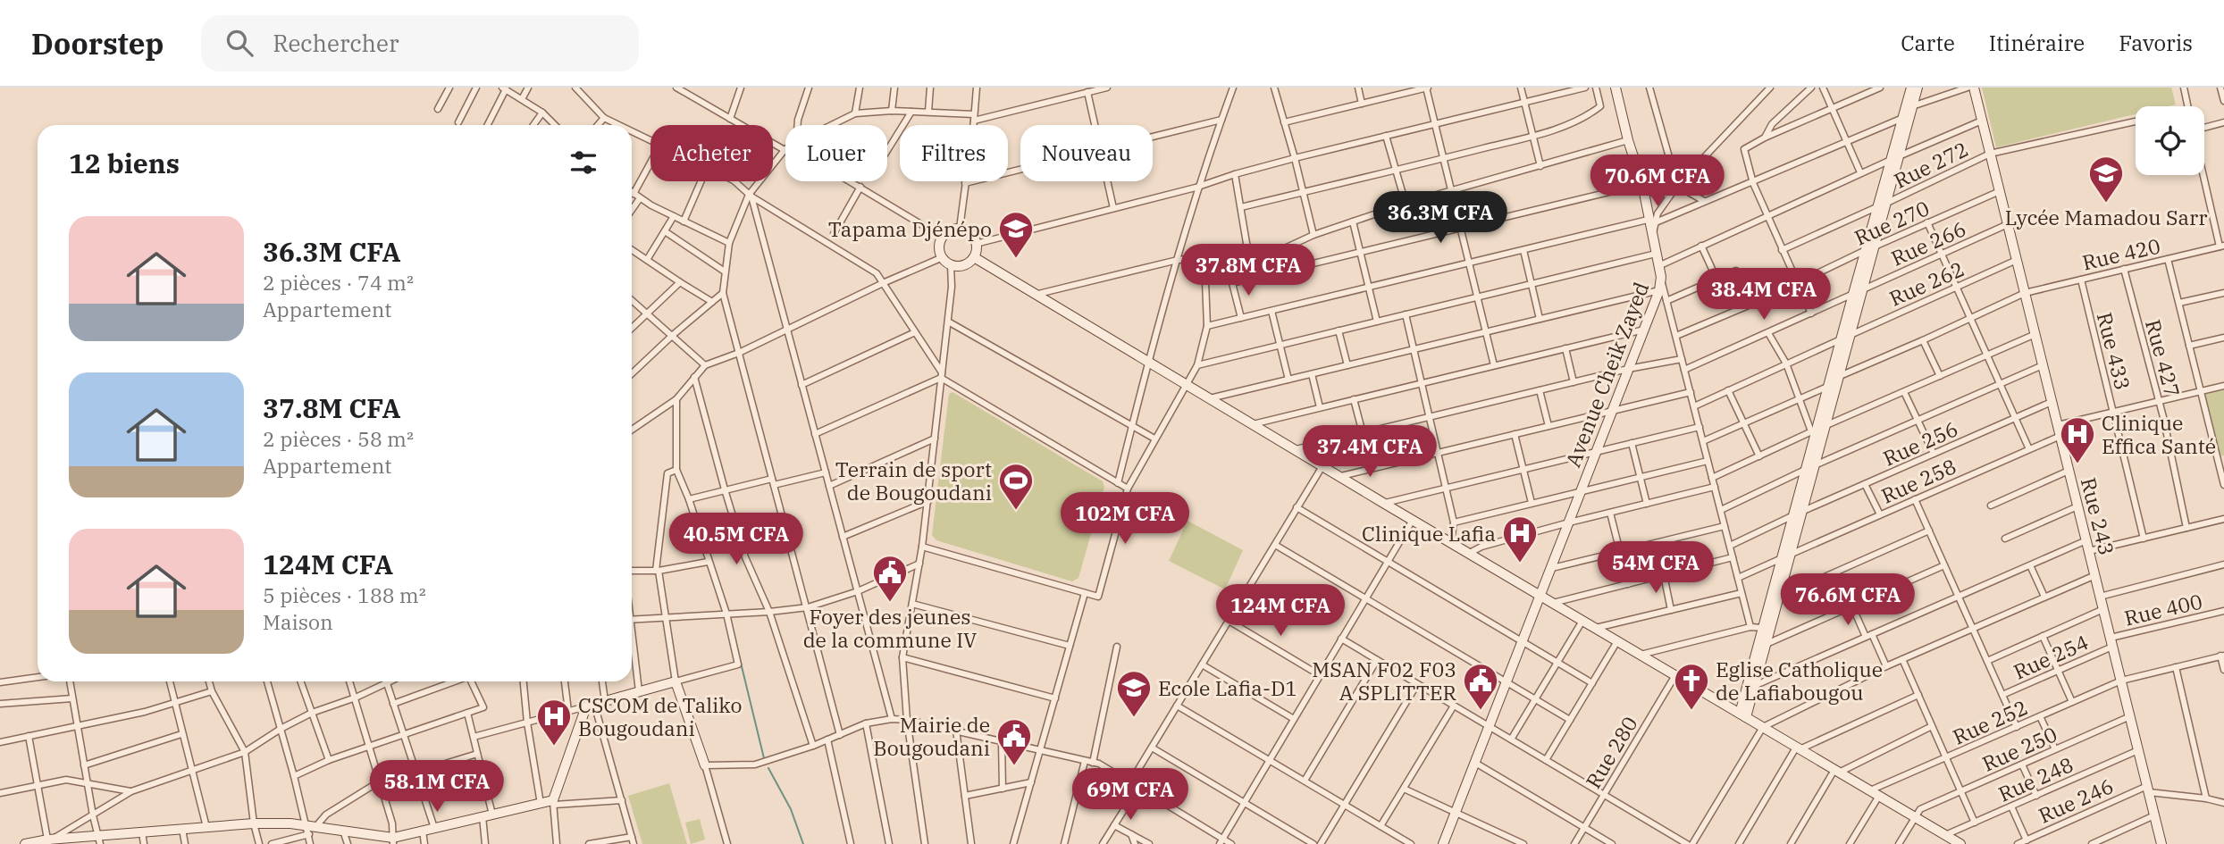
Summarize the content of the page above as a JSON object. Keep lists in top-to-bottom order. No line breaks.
{"streets":{"street":["Rue 272","Rue 270","Rue 266","Rue 420","Rue 262","Rue 433","Rue 427","Avenue Cheik Zayed","Rue 256","Rue 258","Rue 243","Rue 400","Rue 254","Rue 252","Rue 250","Rue 280","Rue 248","Rue 246"]},"crossings":[["Rue 272","Rue 243"],["Rue 270","Rue 243"],["Rue 266","Rue 243"],["Rue 420","Rue 433"],["Rue 420","Rue 427"],["Rue 420","Rue 243"],["Rue 262","Rue 243"],["Rue 256","Rue 243"],["Rue 258","Rue 243"],["Rue 243","Rue 400"],["Rue 243","Rue 254"],["Rue 243","Rue 252"],["Rue 243","Rue 250"],["Rue 243","Rue 248"],["Rue 243","Rue 246"],["Rue 400","Rue 254"]],"places":{"school or university":["Lycée Mamadou Sarr","Tapama Djénépo","Ecole Lafia-D1"],"hospital":["Clinique Effica Santé","Clinique Lafia","CSCOM de Taliko Bougoudani"],"sports":["Terrain de sport de Bougoudani"],"public building":["Foyer des jeunes de la commune IV","MSAN F02 F03 A SPLITTER","Mairie de Bougoudani"],"church":["Eglise Catholique de Lafiabougou"]},"page":{"header":"Doorstep","search":"Rechercher","nav":["Carte","Itinéraire","Favoris"],"chip":["Acheter","Louer","Filtres","Nouveau"],"heading":"12 biens","price":["70.6M CFA","36.3M CFA","37.8M CFA","38.4M CFA","37.4M CFA","102M CFA","40.5M CFA","54M CFA","76.6M CFA","124M CFA","58.1M CFA","69M CFA"],"list":[{"name":"36.3M CFA","note":"2 pièces · 74 m² · Appartement"},{"name":"37.8M CFA","note":"2 pièces · 58 m² · Appartement"},{"name":"124M CFA","note":"5 pièces · 188 m² · Maison"}]}}
